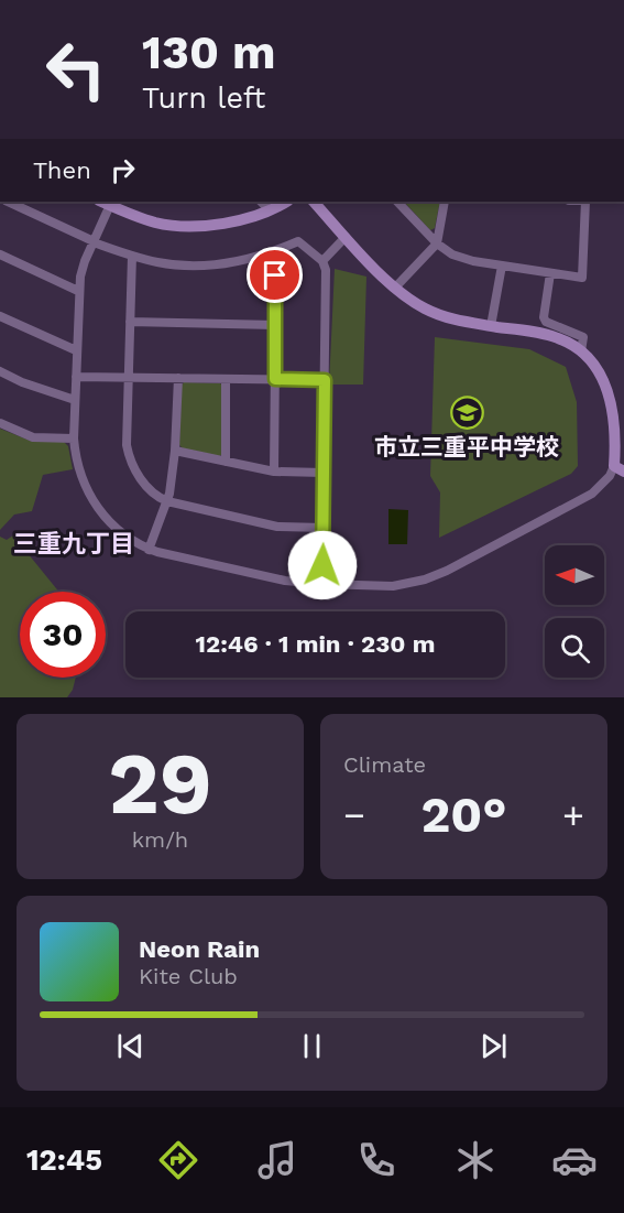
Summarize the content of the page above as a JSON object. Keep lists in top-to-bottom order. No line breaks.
{"districts":["三重九丁目"],"places":{"school or university":["市立三重平中学校"]},"north":"left","page":{"turn":["130 m","Turn left"],"then":"Then","limit":"30","trip":"12:46 · 1 min · 230 m","tile":[["29","km/h"],"Climate"],"heat":["−","20°","+"],"song":["Neon Rain","Kite Club"],"tabs":"12:45"}}
